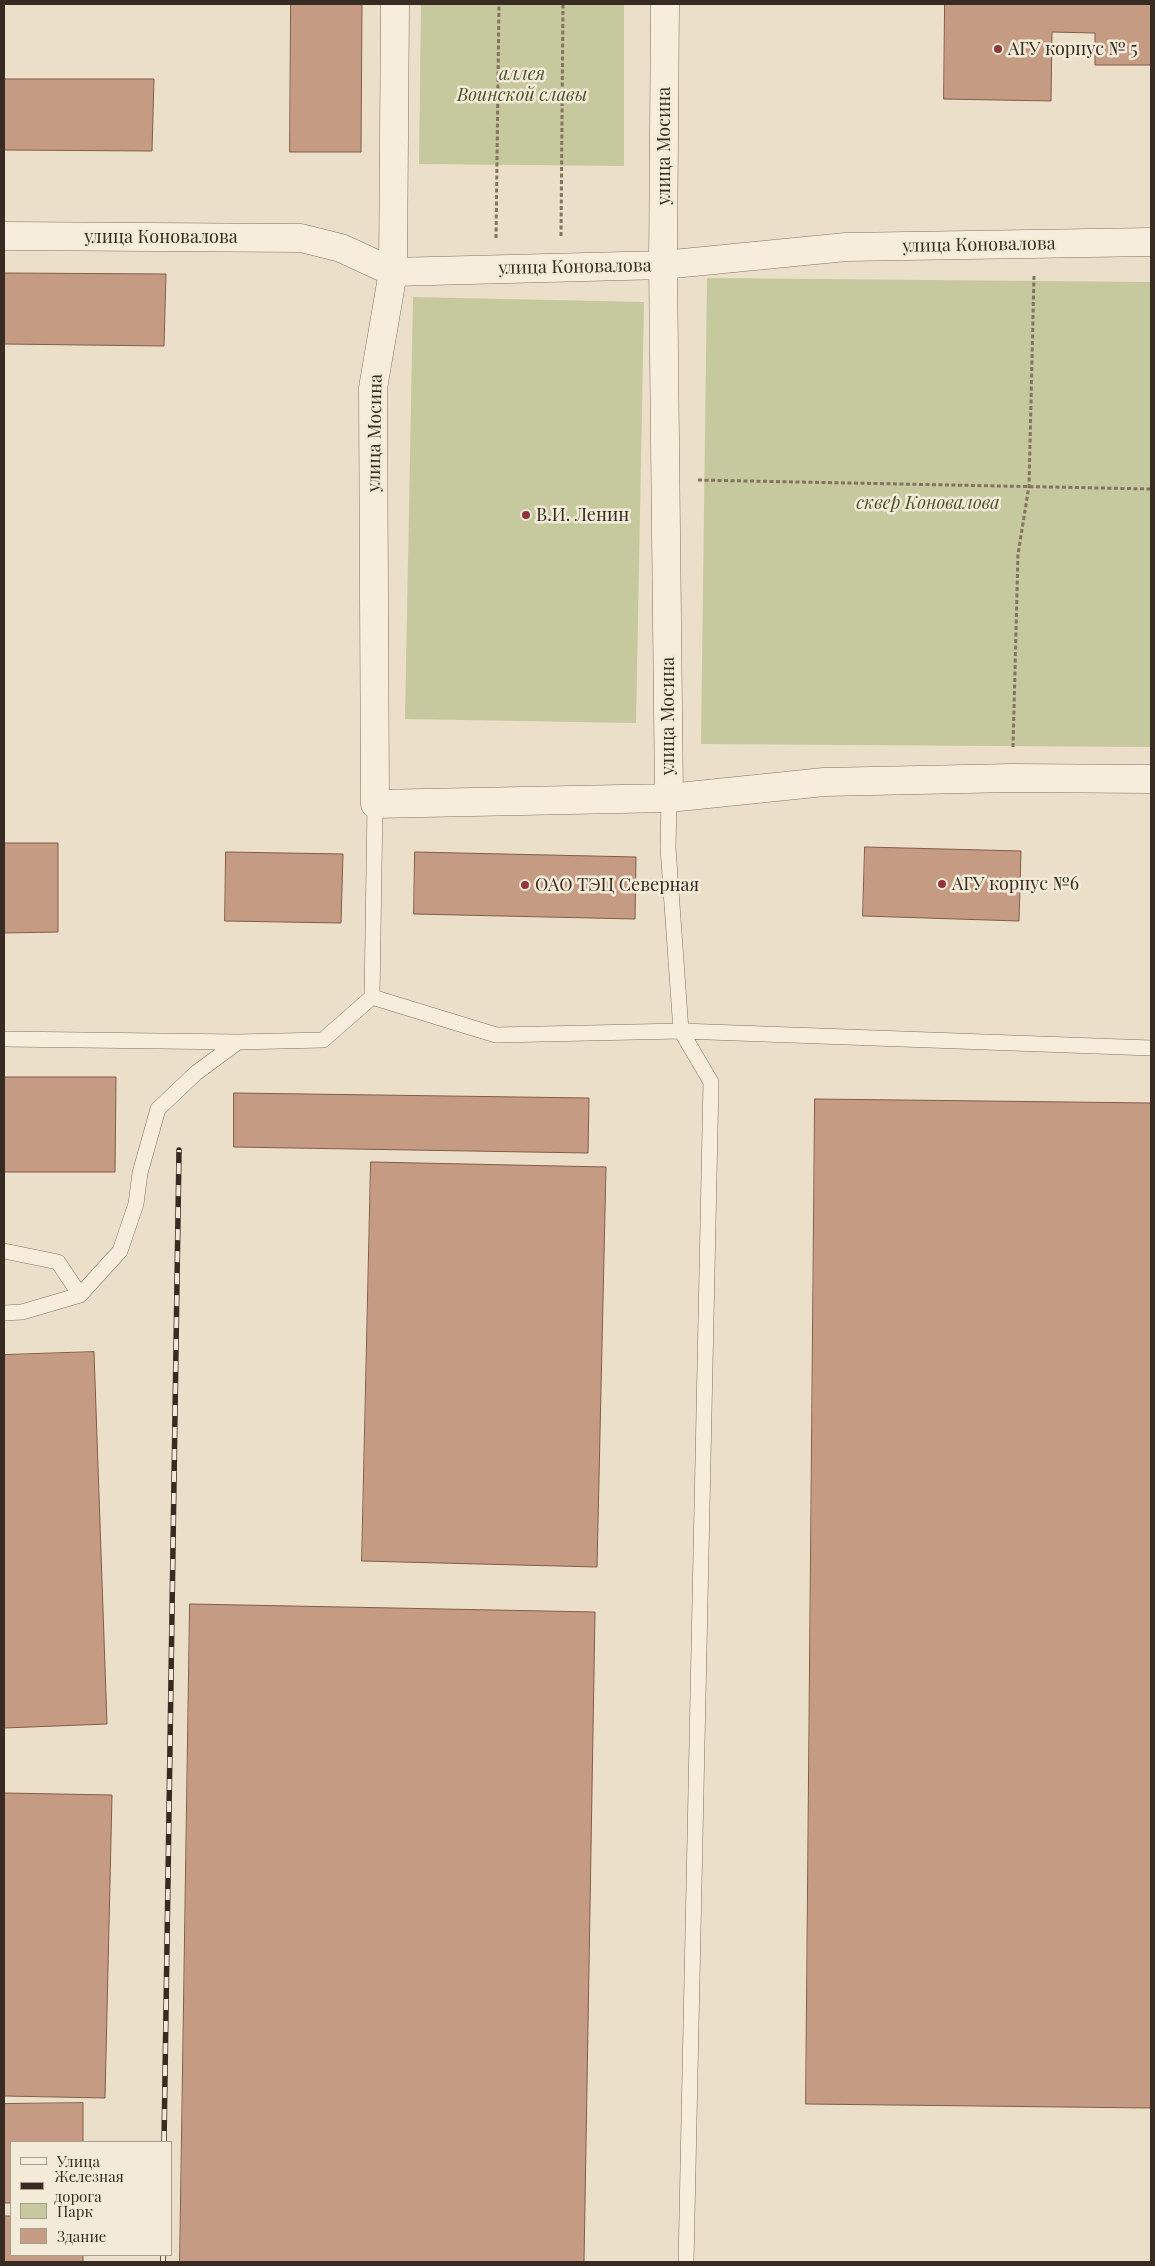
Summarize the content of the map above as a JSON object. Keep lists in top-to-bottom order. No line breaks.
{"streets":{"street":["улица Мосина","улица Коновалова"]},"crossings":[["улица Мосина","улица Коновалова"]],"parks":["аллея Воинской славы","сквер Коновалова"],"places":["АГУ корпус № 5","В.И. Ленин","АГУ корпус №6","ОАО ТЭЦ Северная"],"legend":["Улица","Железная дорога","Парк","Здание"]}
